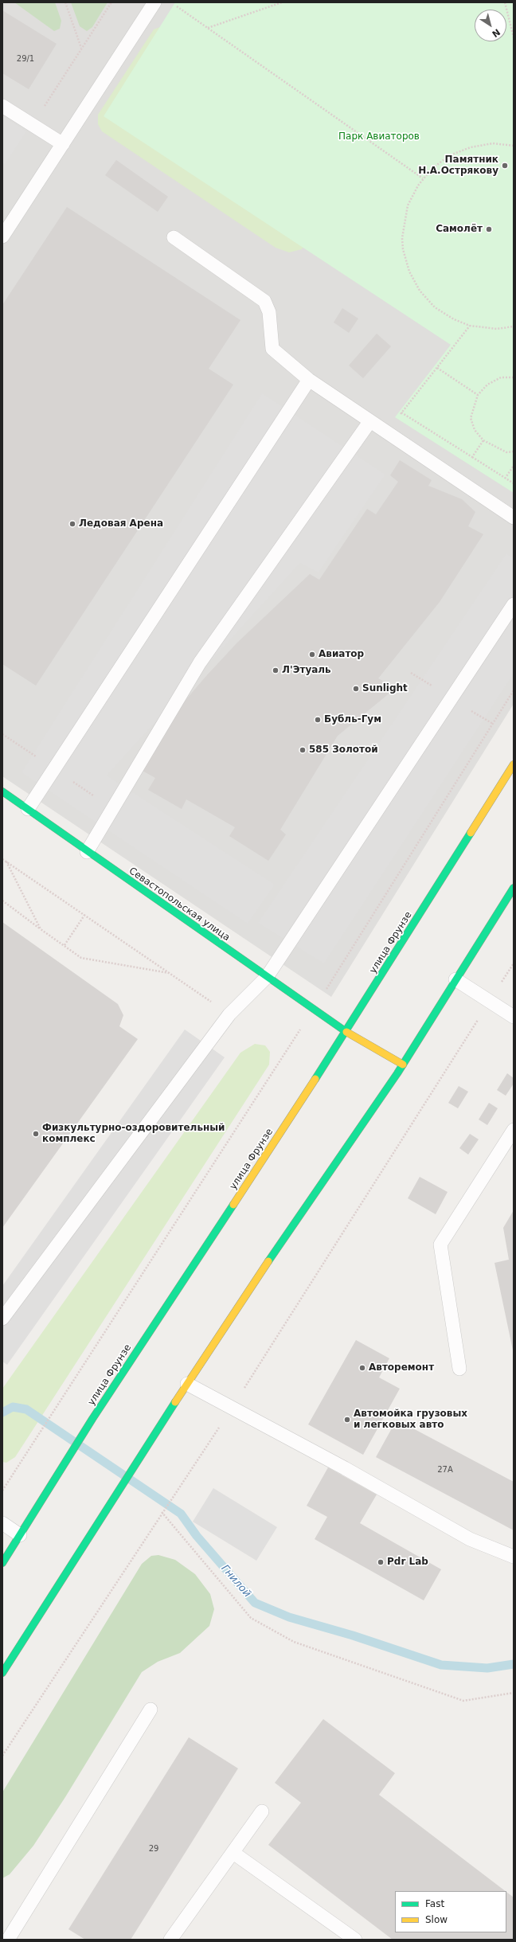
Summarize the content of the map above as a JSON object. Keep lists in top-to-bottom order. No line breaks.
{"streets":{"main road":["Севастопольская улица","улица Фрунзе"]},"crossings":[["Севастопольская улица","улица Фрунзе"]],"water":["Гнилой"],"parks":["Парк Авиаторов"],"places":["Памятник Н.А.Острякову","Самолёт","Ледовая Арена","Авиатор","Л'Этуаль","Sunlight","Бубль-Гум","585 Золотой","Физкультурно-оздоровительный комплекс","Авторемонт","Автомойка грузовых и легковых авто","Pdr Lab"],"house_numbers":["29/1","27А","29"],"legend":["Fast","Slow"],"north":"bottom right"}
